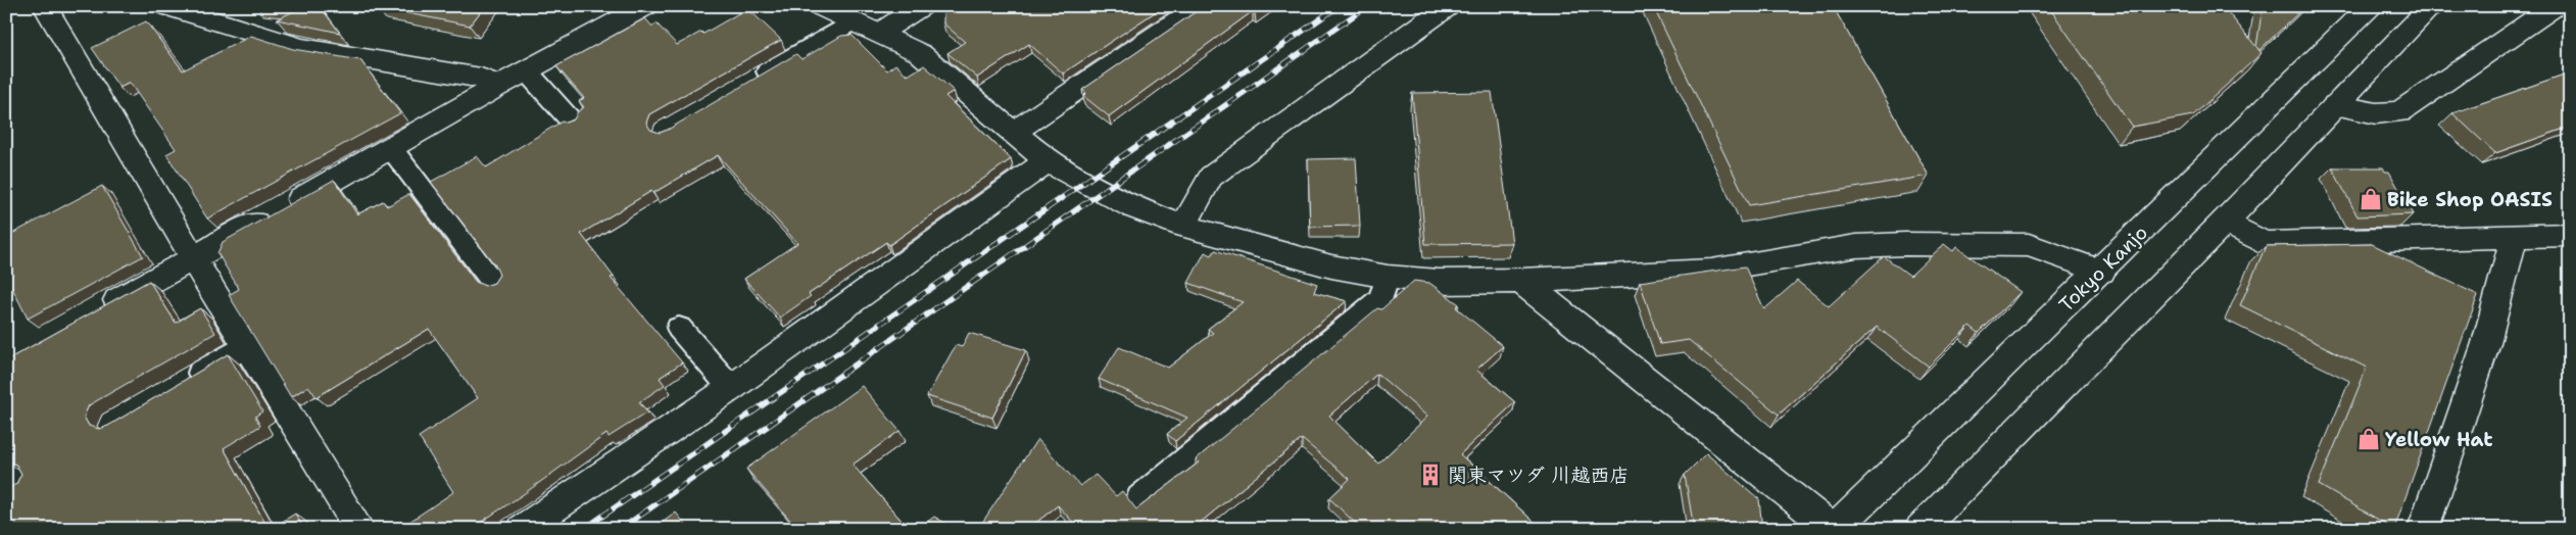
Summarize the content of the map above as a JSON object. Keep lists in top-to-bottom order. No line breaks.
{"streets":{"main road":["Tokyo Kanjo"]},"places":{"shop":["Bike Shop OASIS","Yellow Hat"],"building":["関東マツダ 川越西店"]}}
